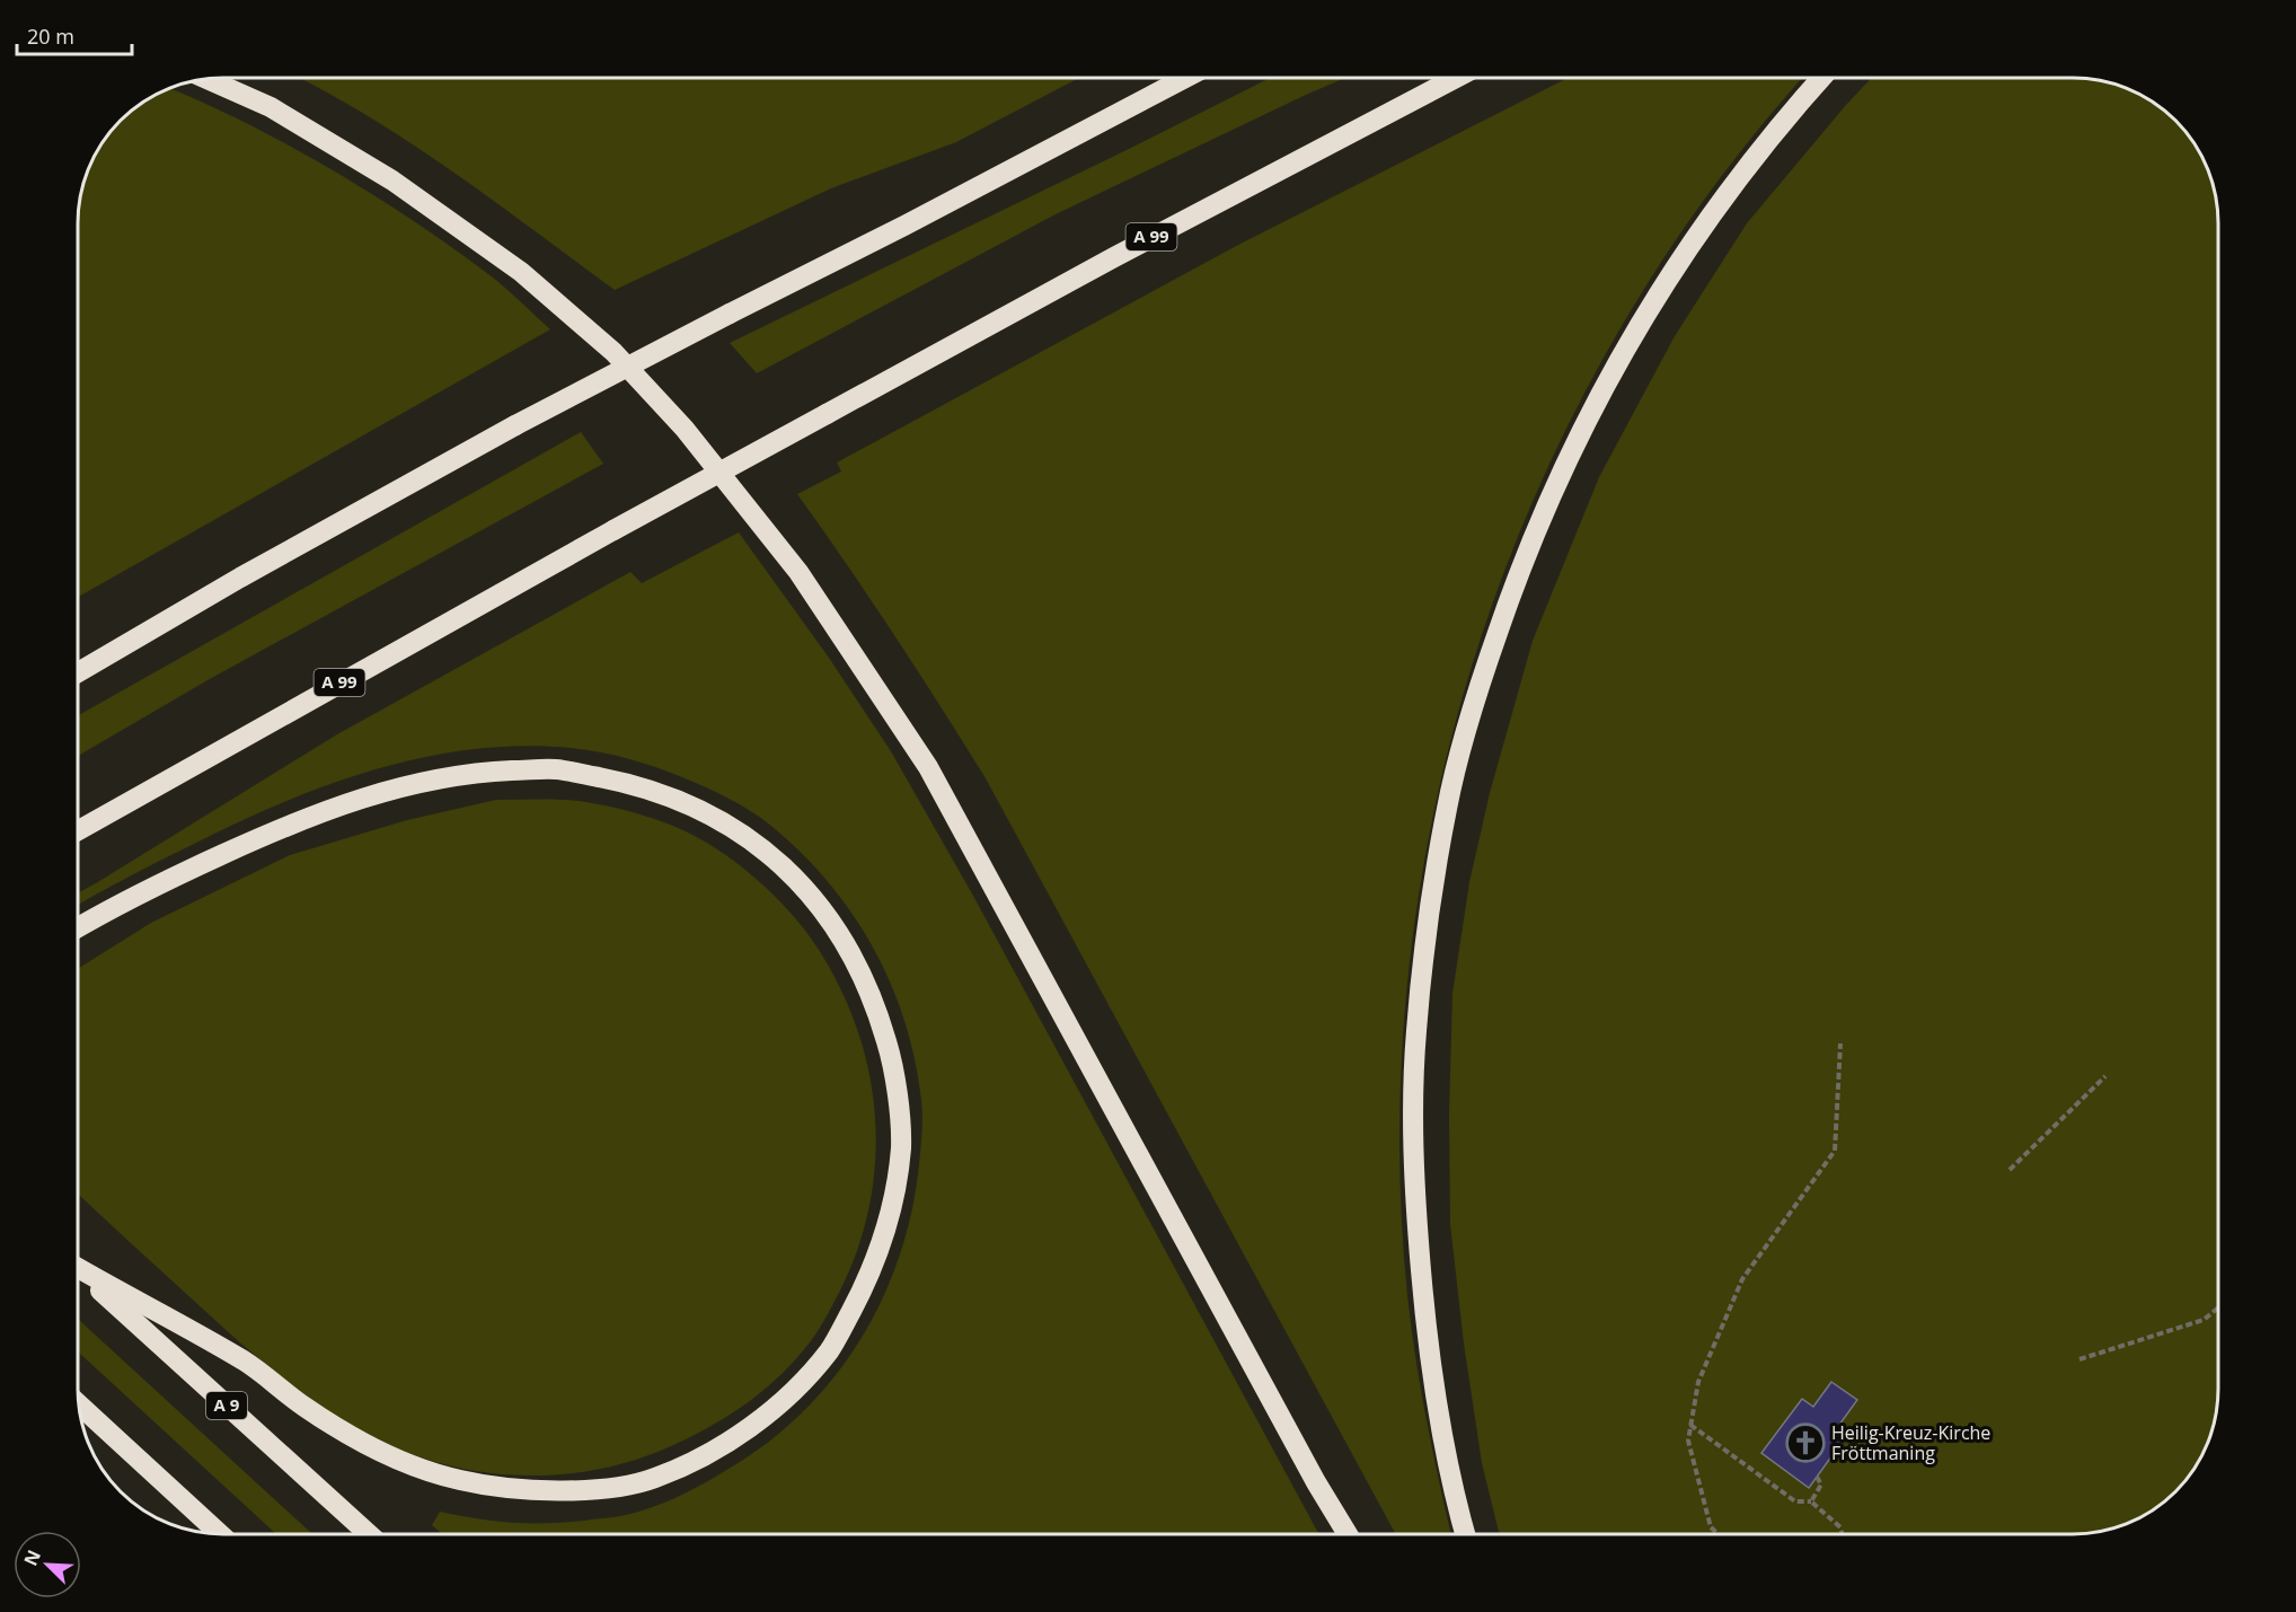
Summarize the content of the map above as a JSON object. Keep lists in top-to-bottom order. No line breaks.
{"streets":{"highway":["A 99","A 9"]},"places":{"church":["Heilig-Kreuz-Kirche Fröttmaning"]},"scale_bar":"20 m","north":"top left"}
